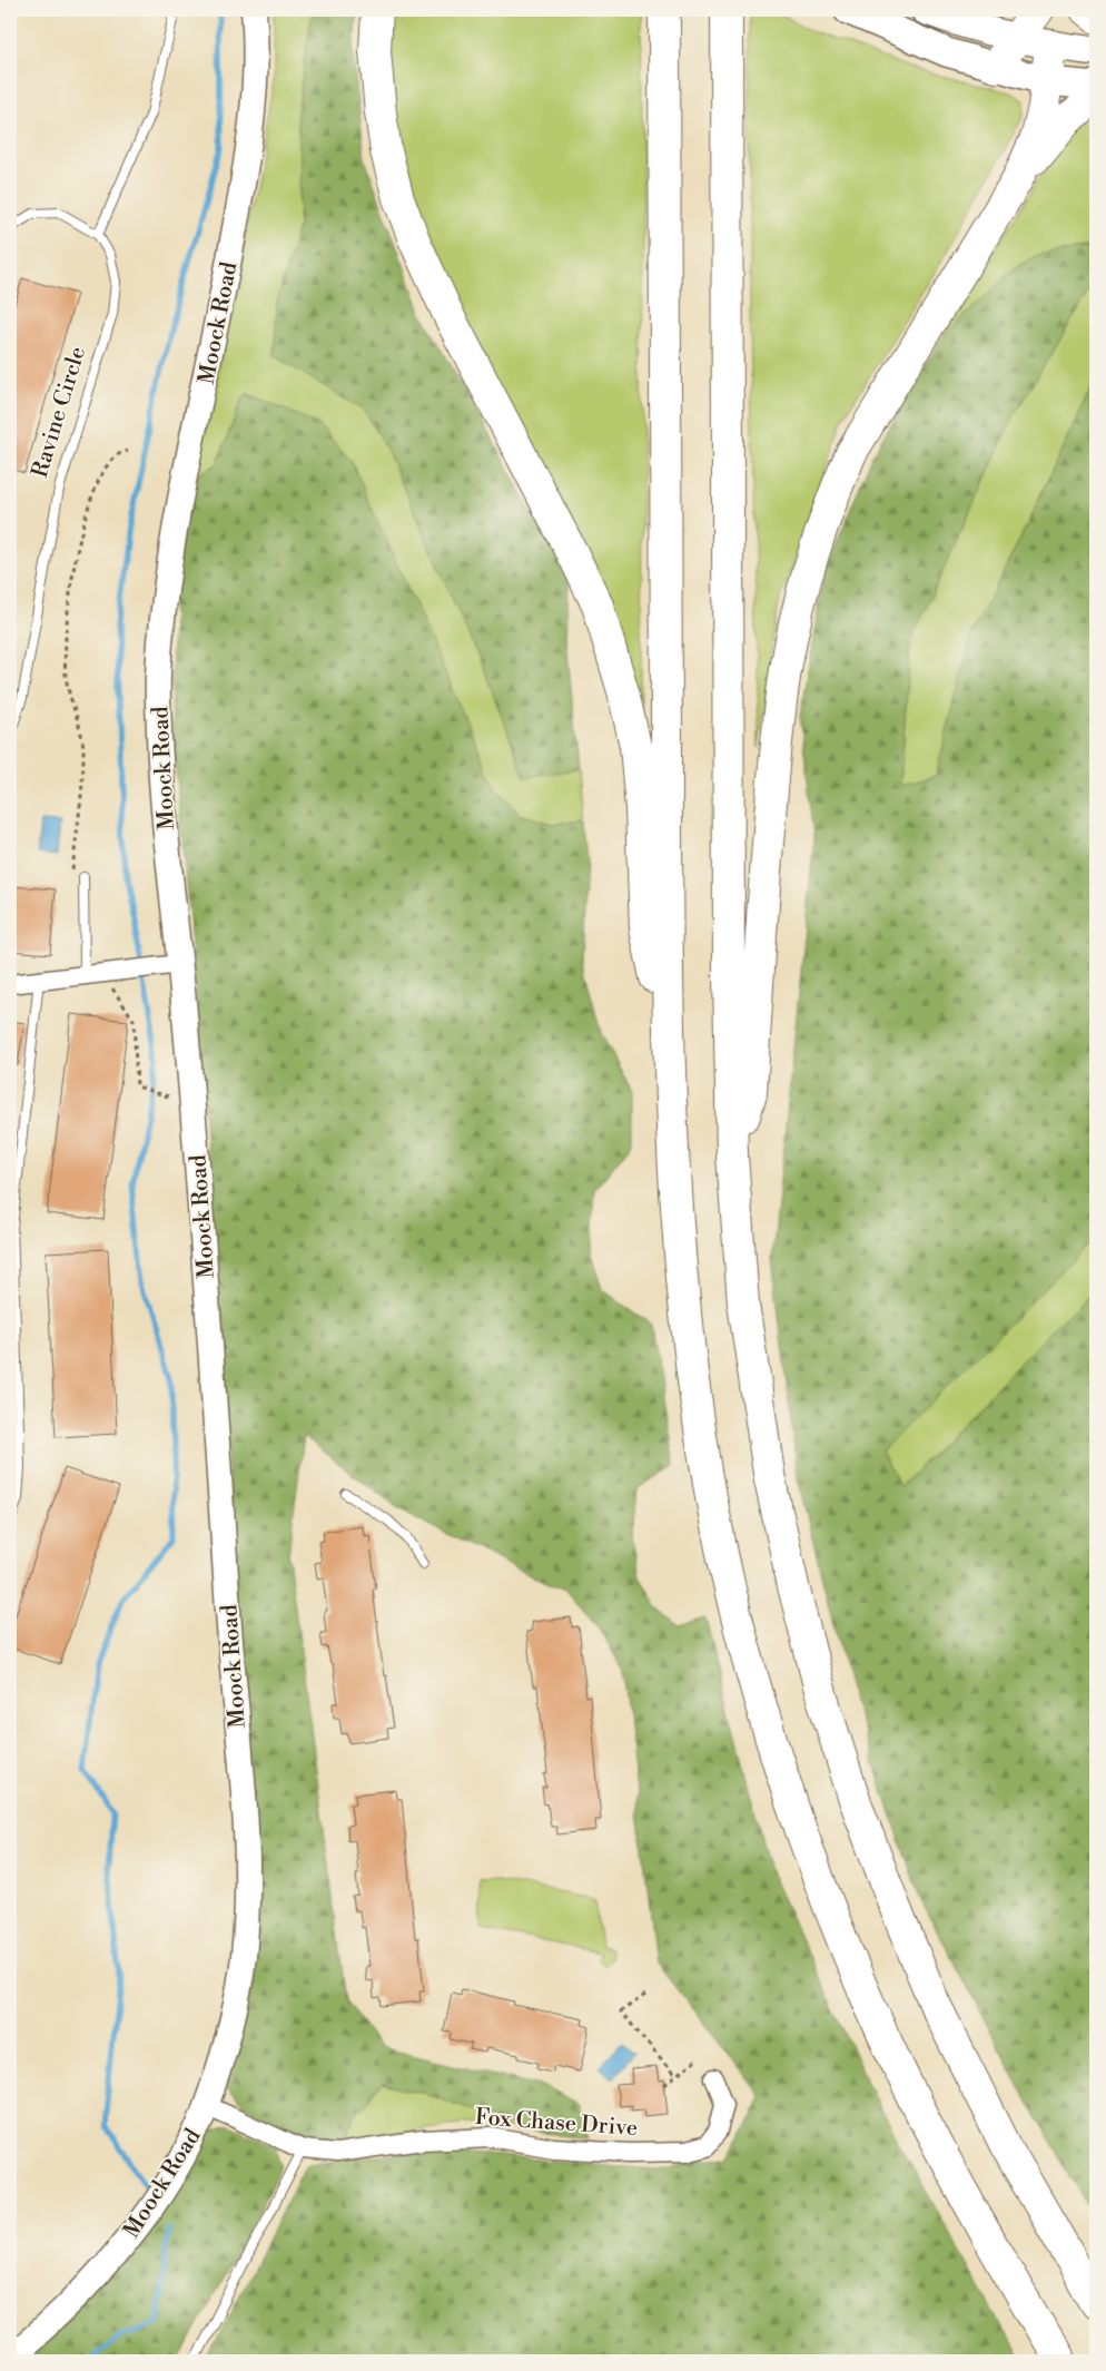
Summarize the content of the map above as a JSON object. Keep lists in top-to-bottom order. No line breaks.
{"streets":{"main road":["Moock Road"],"street":["Fox Chase Drive"],"lane":["Ravine Circle"]},"crossings":[["Moock Road","Fox Chase Drive"]]}
